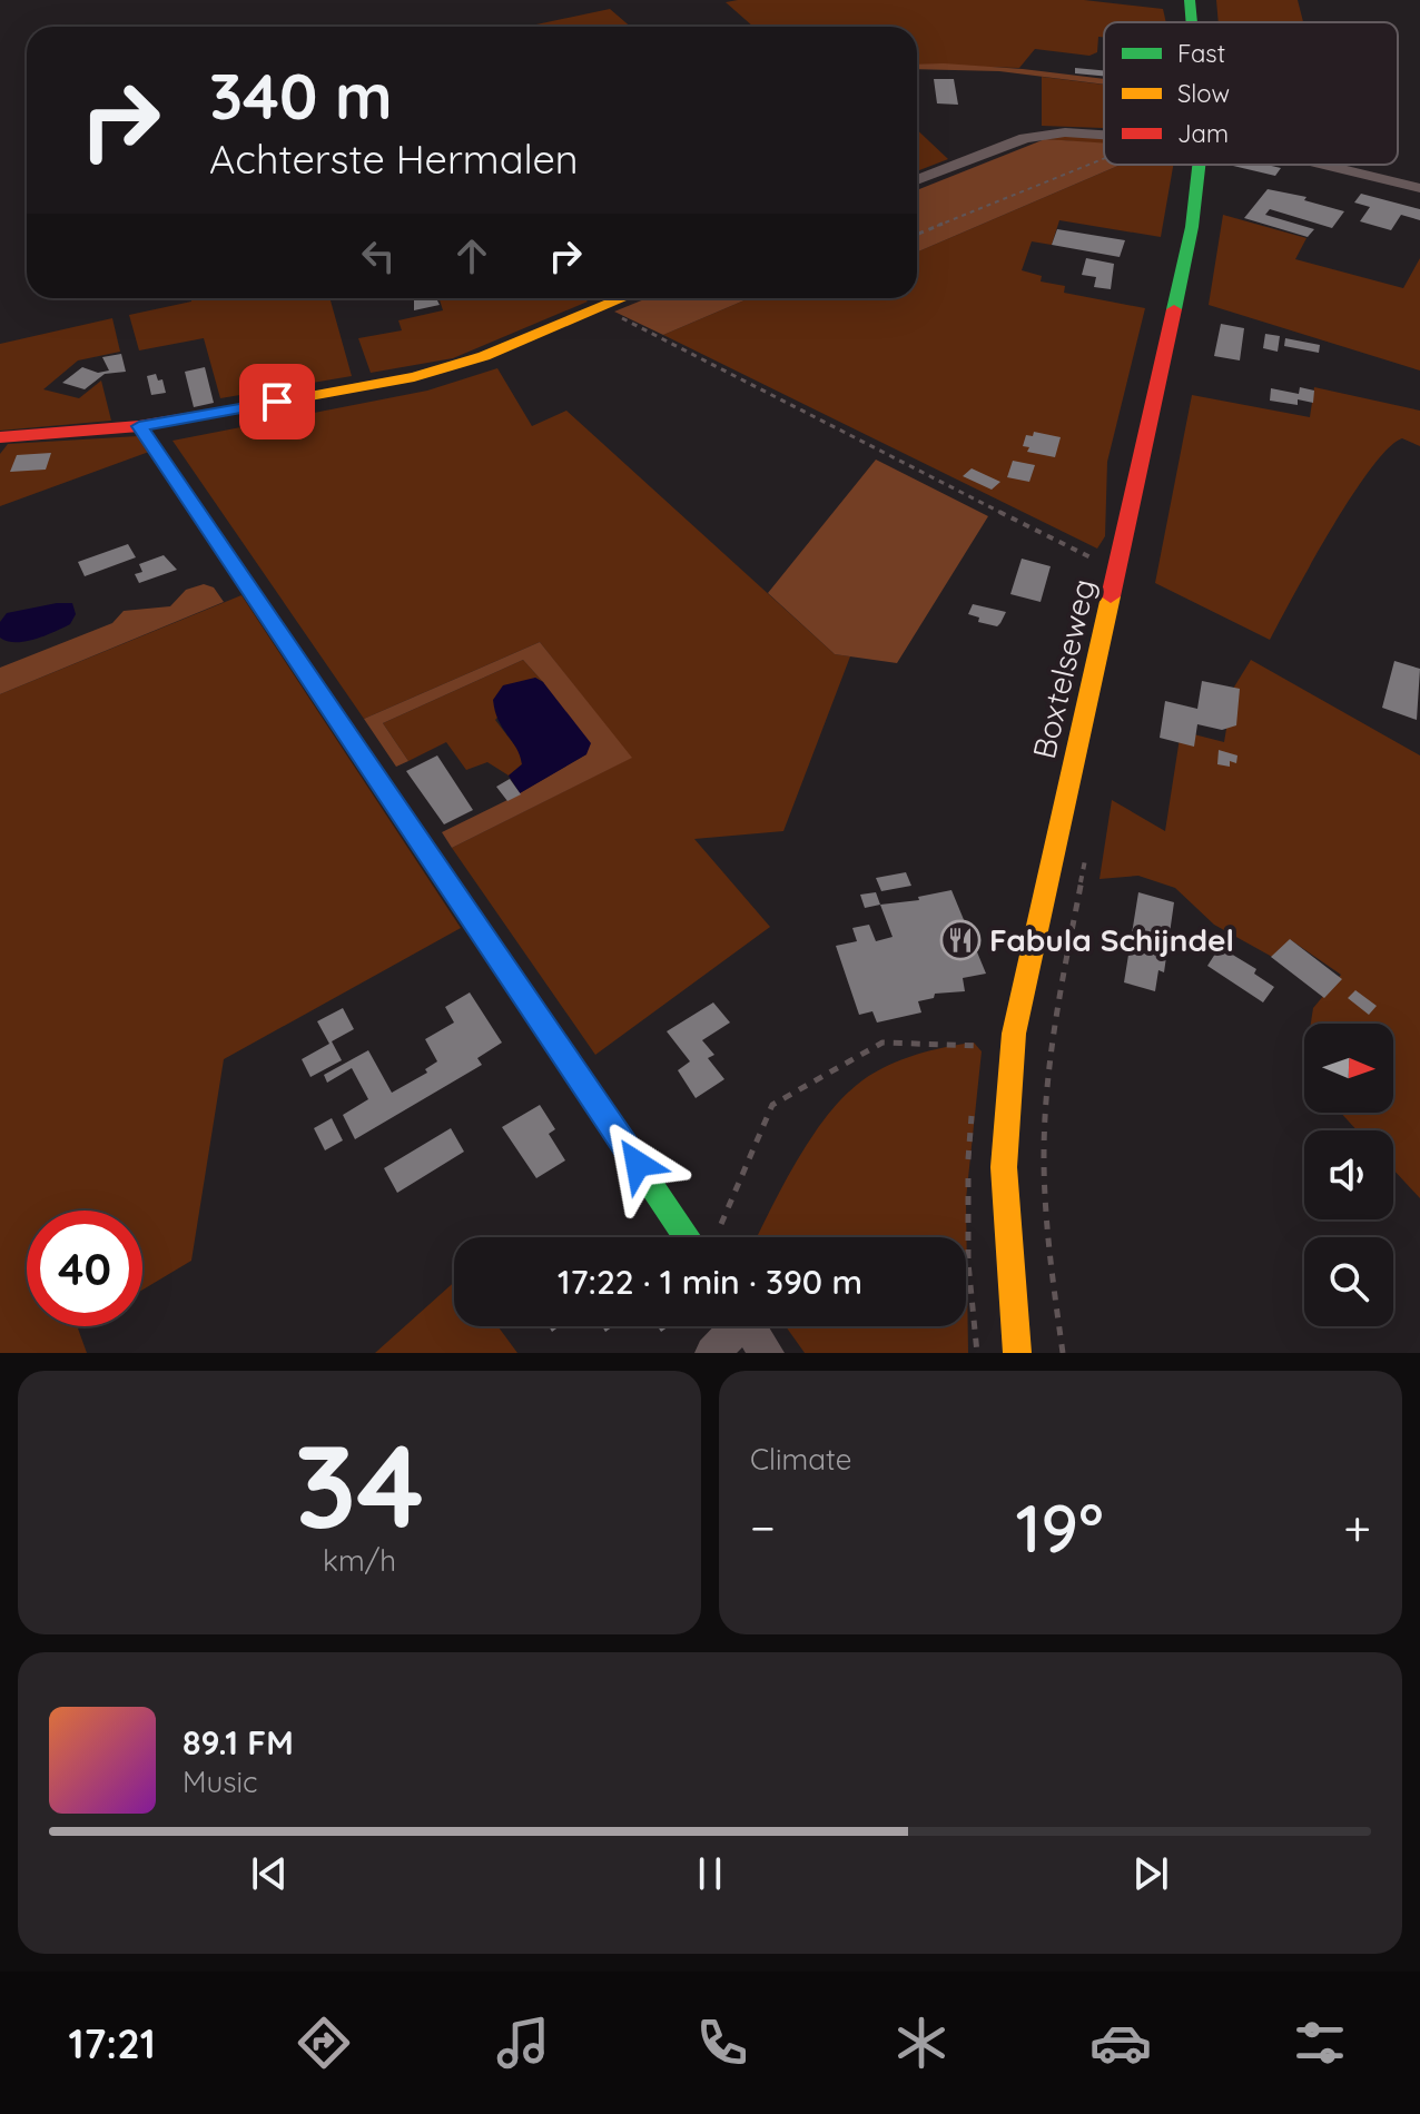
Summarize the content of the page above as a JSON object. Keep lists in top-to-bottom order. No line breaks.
{"streets":{"main road":["Boxtelseweg"]},"places":{"restaurant":["Fabula Schijndel"]},"legend":["Fast","Slow","Jam"],"north":"right","page":{"turn":["340 m","Achterste Hermalen"],"limit":"40","trip":"17:22 · 1 min · 390 m","tile":[["34","km/h"],"Climate"],"heat":["−","19°","+"],"song":["89.1 FM","Music"],"tabs":"17:21"}}
